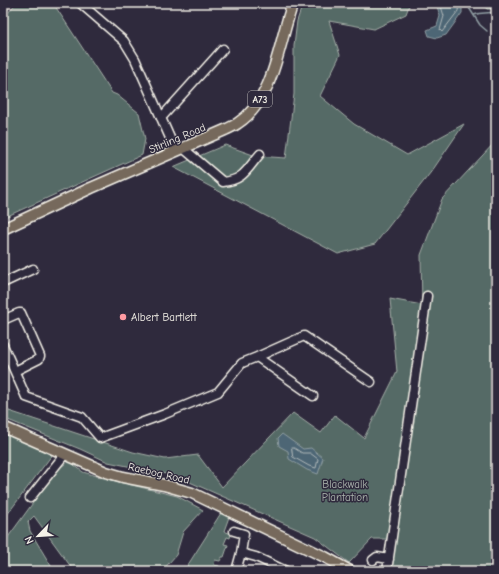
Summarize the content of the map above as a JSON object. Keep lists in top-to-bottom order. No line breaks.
{"streets":{"main road":["A73","Stirling Road","Raebog Road"]},"parks":["Blackwalk Plantation"],"places":["Albert Bartlett"],"north":"bottom left"}
